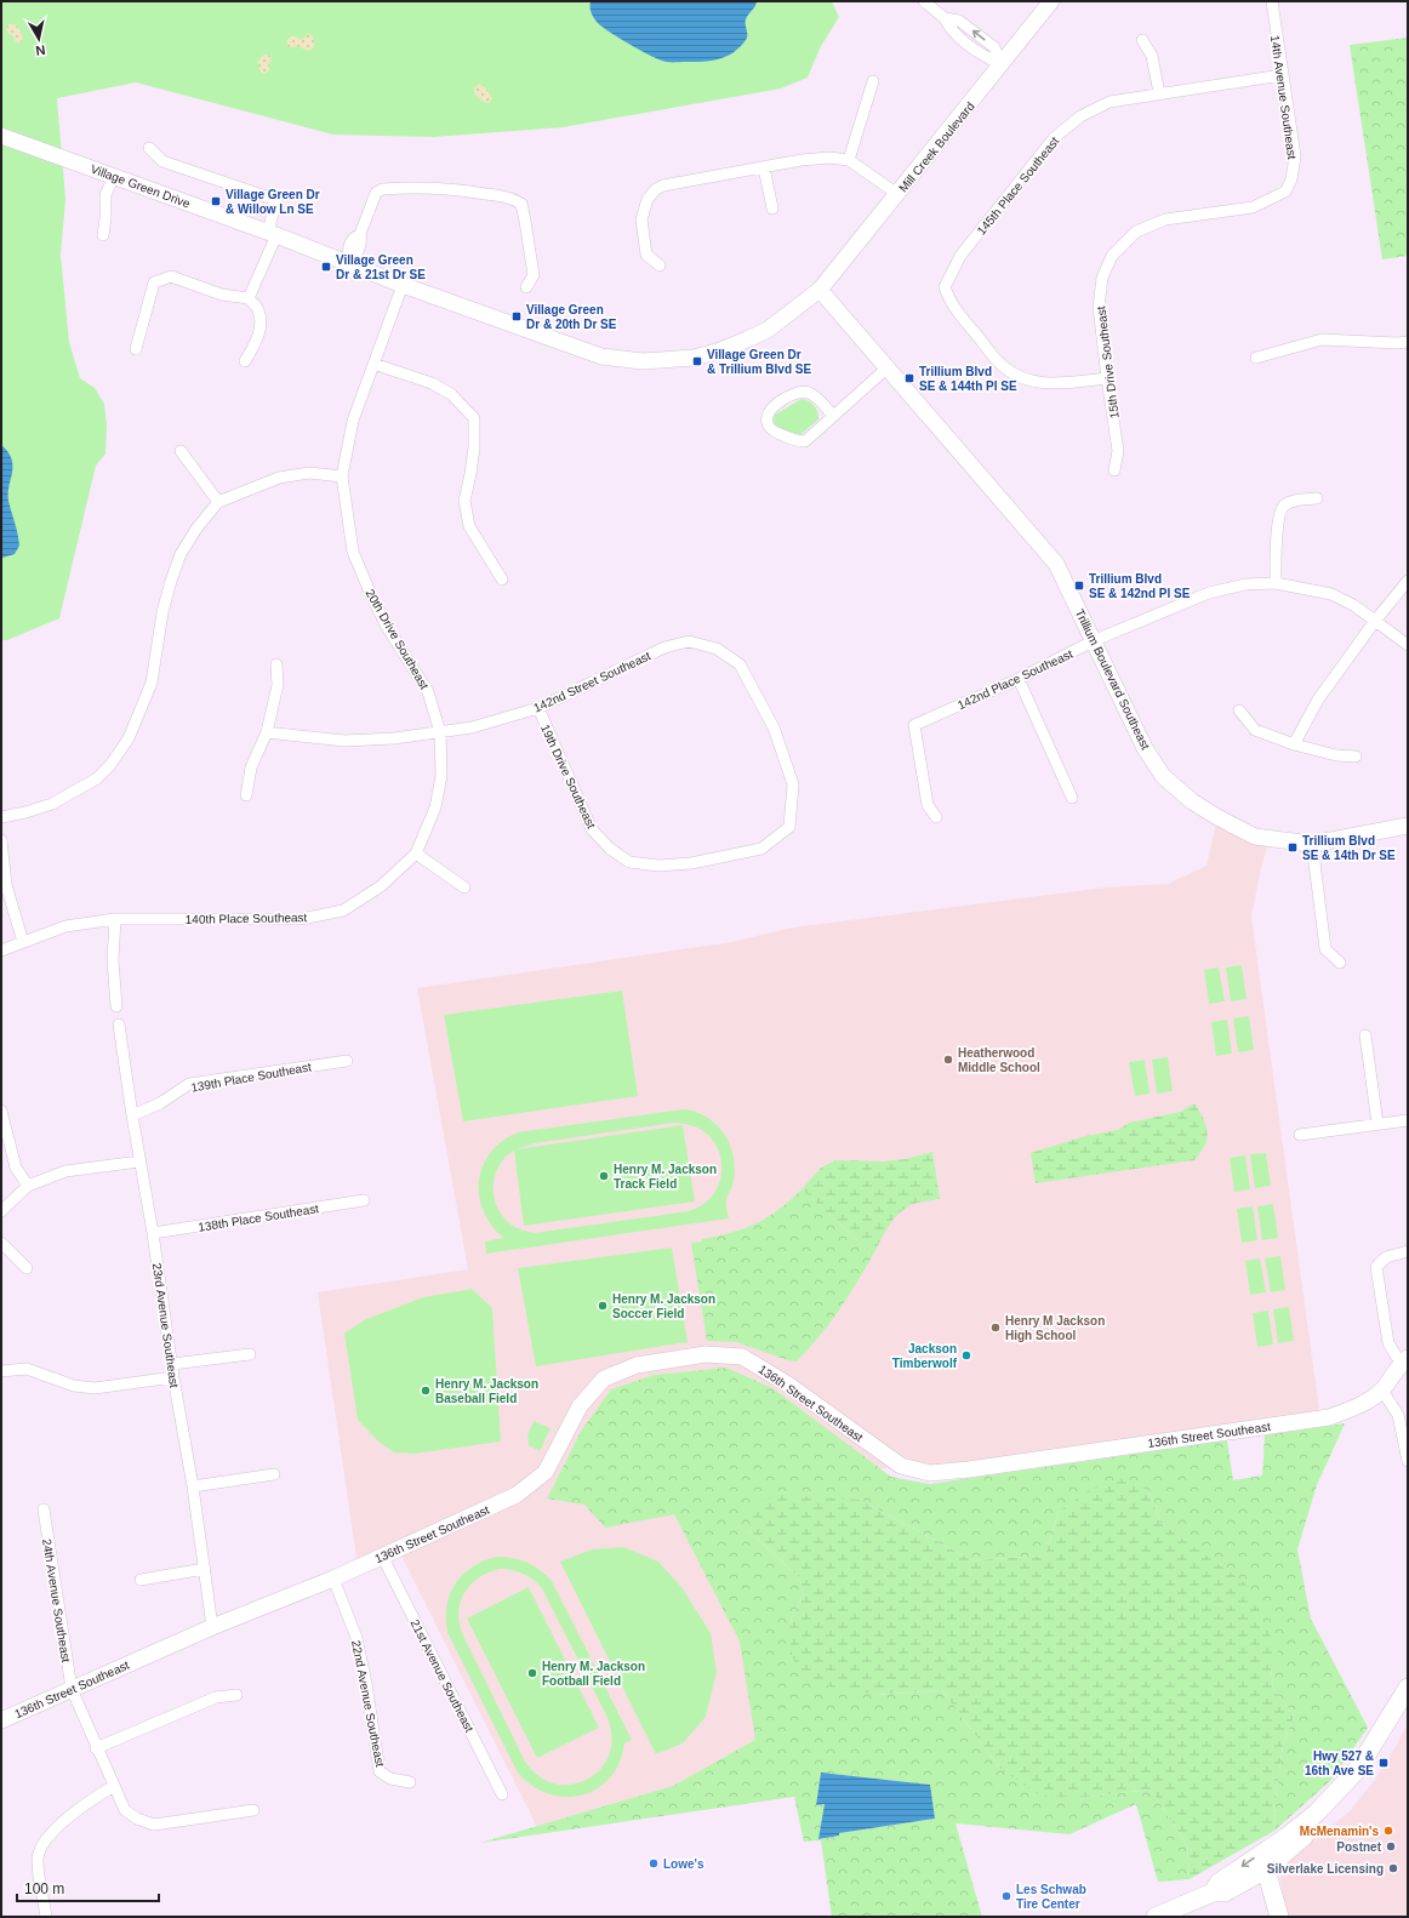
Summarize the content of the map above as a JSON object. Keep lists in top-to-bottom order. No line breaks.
{"streets":{"street":["14th Avenue Southeast","Mill Creek Boulevard","Village Green Drive","145th Place Southeast","15th Drive Southeast","20th Drive Southeast","142nd Place Southeast","Trillium Boulevard Southeast","142nd Street Southeast","19th Drive Southeast","140th Place Southeast","139th Place Southeast","138th Place Southeast","23rd Avenue Southeast","136th Street Southeast","24th Avenue Southeast","21st Avenue Southeast","22nd Avenue Southeast"]},"crossings":[["14th Avenue Southeast","145th Place Southeast"],["14th Avenue Southeast","15th Drive Southeast"],["Mill Creek Boulevard","Village Green Drive"],["Mill Creek Boulevard","Trillium Boulevard Southeast"],["Village Green Drive","20th Drive Southeast"],["Village Green Drive","Trillium Boulevard Southeast"],["145th Place Southeast","15th Drive Southeast"],["20th Drive Southeast","142nd Street Southeast"],["20th Drive Southeast","140th Place Southeast"],["142nd Place Southeast","Trillium Boulevard Southeast"],["142nd Street Southeast","19th Drive Southeast"],["139th Place Southeast","23rd Avenue Southeast"],["138th Place Southeast","23rd Avenue Southeast"],["23rd Avenue Southeast","136th Street Southeast"],["136th Street Southeast","24th Avenue Southeast"],["136th Street Southeast","21st Avenue Southeast"],["136th Street Southeast","22nd Avenue Southeast"]],"places":{"transit":["Village Green Dr & Willow Ln SE","Village Green Dr & 21st Dr SE","Village Green Dr & 20th Dr SE","Village Green Dr & Trillium Blvd SE","Trillium Blvd SE & 144th Pl SE","Trillium Blvd SE & 142nd Pl SE","Trillium Blvd SE & 14th Dr SE","Hwy 527 & 16th Ave SE"],"other":["Heatherwood Middle School","Henry M. Jackson Track Field","Henry M. Jackson Soccer Field","Henry M Jackson High School","Jackson Timberwolf","Henry M. Jackson Baseball Field","Henry M. Jackson Football Field","McMenamin's","Postnet","Lowe's","Silverlake Licensing","Les Schwab Tire Center"]},"scale_bar":"100 m","north":"bottom"}
